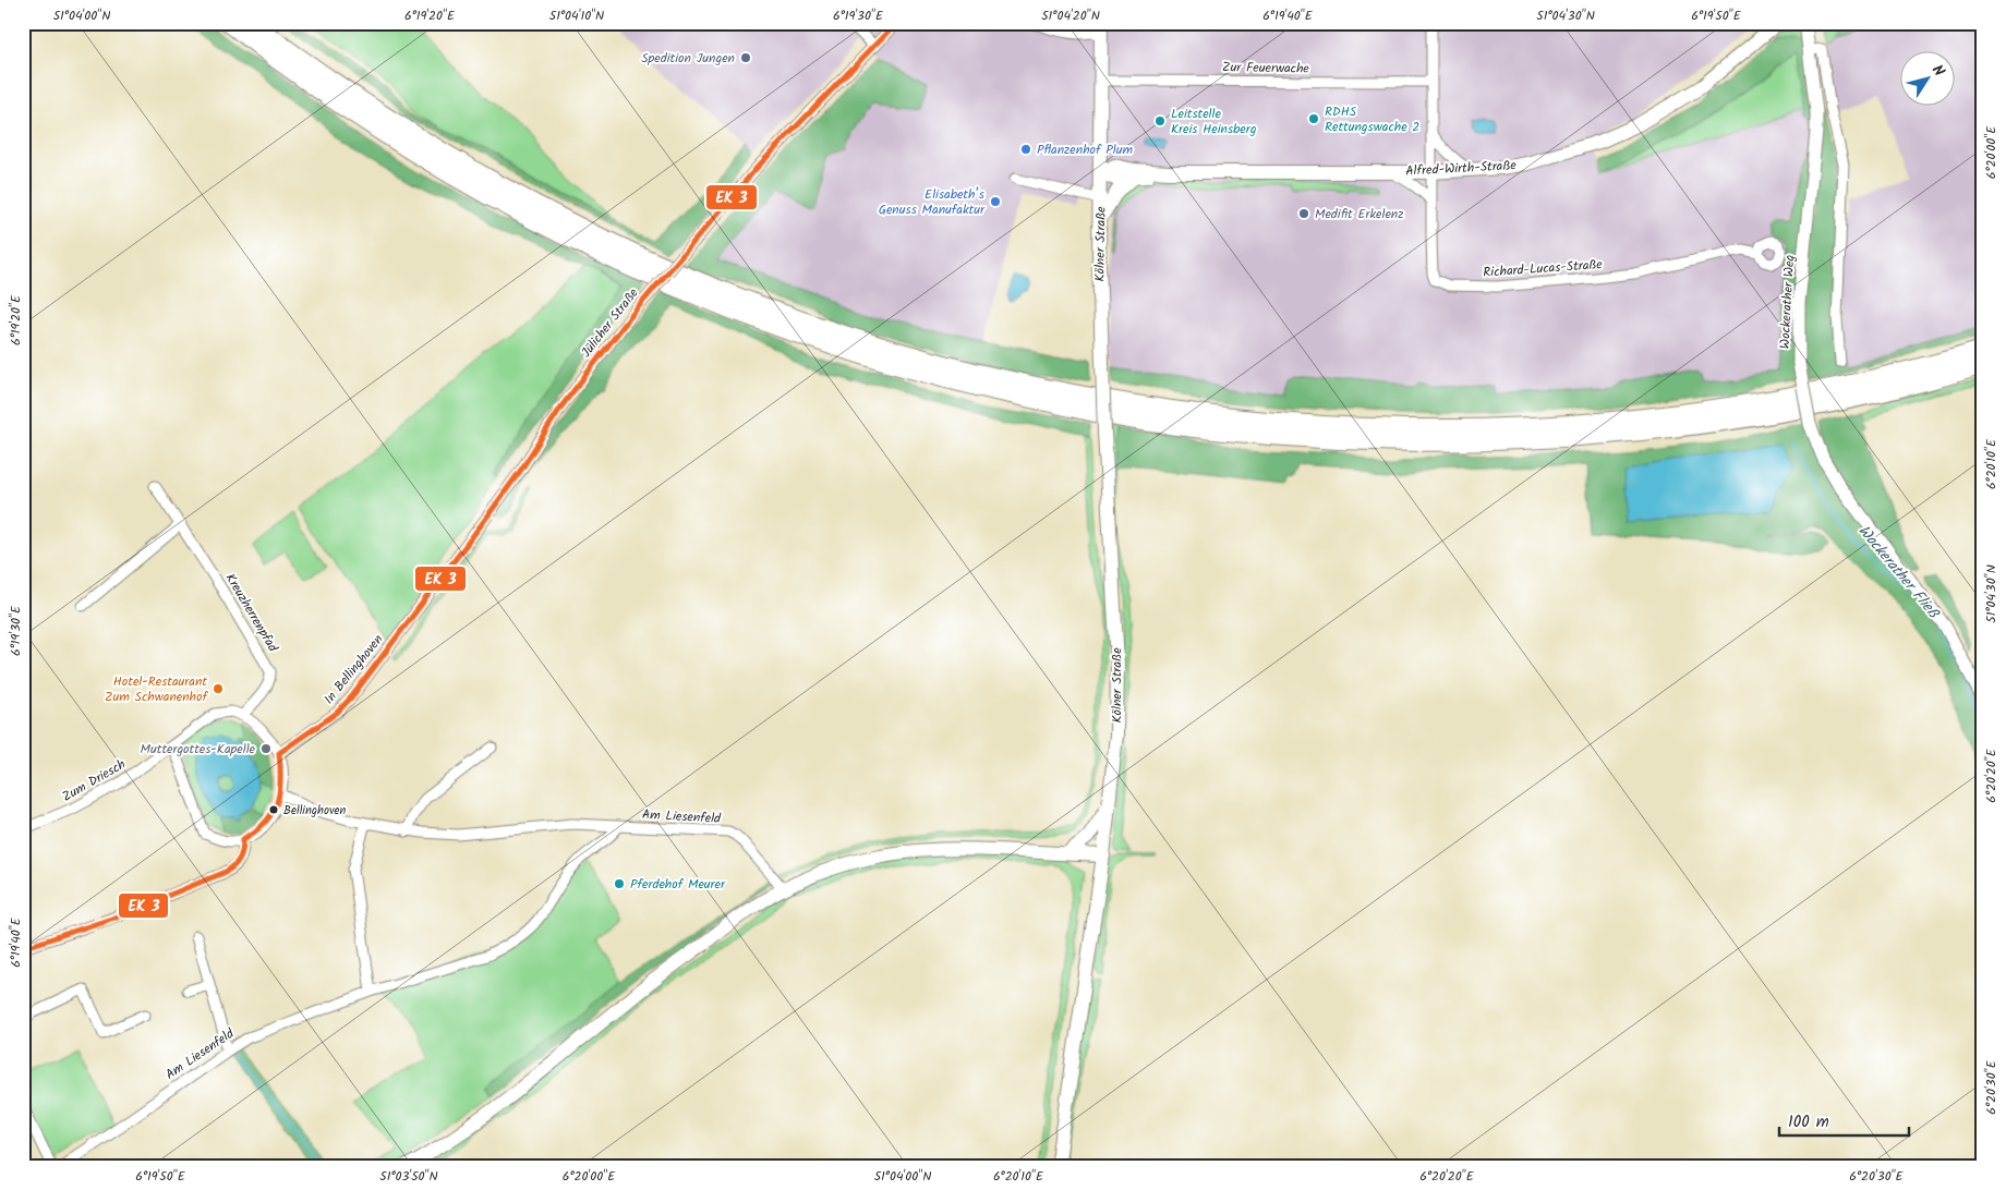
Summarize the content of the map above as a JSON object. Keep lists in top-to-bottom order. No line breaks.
{"streets":{"main road":["Alfred-Wirth-Straße","Kölner Straße"],"street":["Zur Feuerwache","Richard-Lucas-Straße","Wockerather Weg","Jülicher Straße","Kreuzherrenpfad","In Bellinghoven","Zum Driesch","Am Liesenfeld"]},"crossings":[["Zur Feuerwache","Kölner Straße"],["Zur Feuerwache","Richard-Lucas-Straße"],["Alfred-Wirth-Straße","Kölner Straße"],["Alfred-Wirth-Straße","Richard-Lucas-Straße"],["Jülicher Straße","In Bellinghoven"],["Kreuzherrenpfad","In Bellinghoven"],["Kreuzherrenpfad","Zum Driesch"],["Kreuzherrenpfad","Am Liesenfeld"],["In Bellinghoven","Zum Driesch"],["In Bellinghoven","Am Liesenfeld"],["Zum Driesch","Am Liesenfeld"]],"water":["Wockerather Fließ"],"places":["Spedition Jungen","RDHS Rettungswache 2","Leitstelle Kreis Heinsberg","Pflanzenhof Plum","Elisabeth’s Genuss Manufaktur","Medifit Erkelenz","Hotel-Restaurant Zum Schwanenhof","Muttergottes-Kapelle","Bellinghoven","Pferdehof Meurer"],"scale_bar":"100 m","north":"top right","coordinates":["51°04'00\"N","6°19'20\"E","51°04'10\"N","6°19'30\"E","51°04'20\"N","6°19'40\"E","51°04'30\"N","6°19'50\"E","6°20'00\"E","6°20'10\"E","6°20'20\"E","6°20'30\"E","51°03'50\"N"]}
